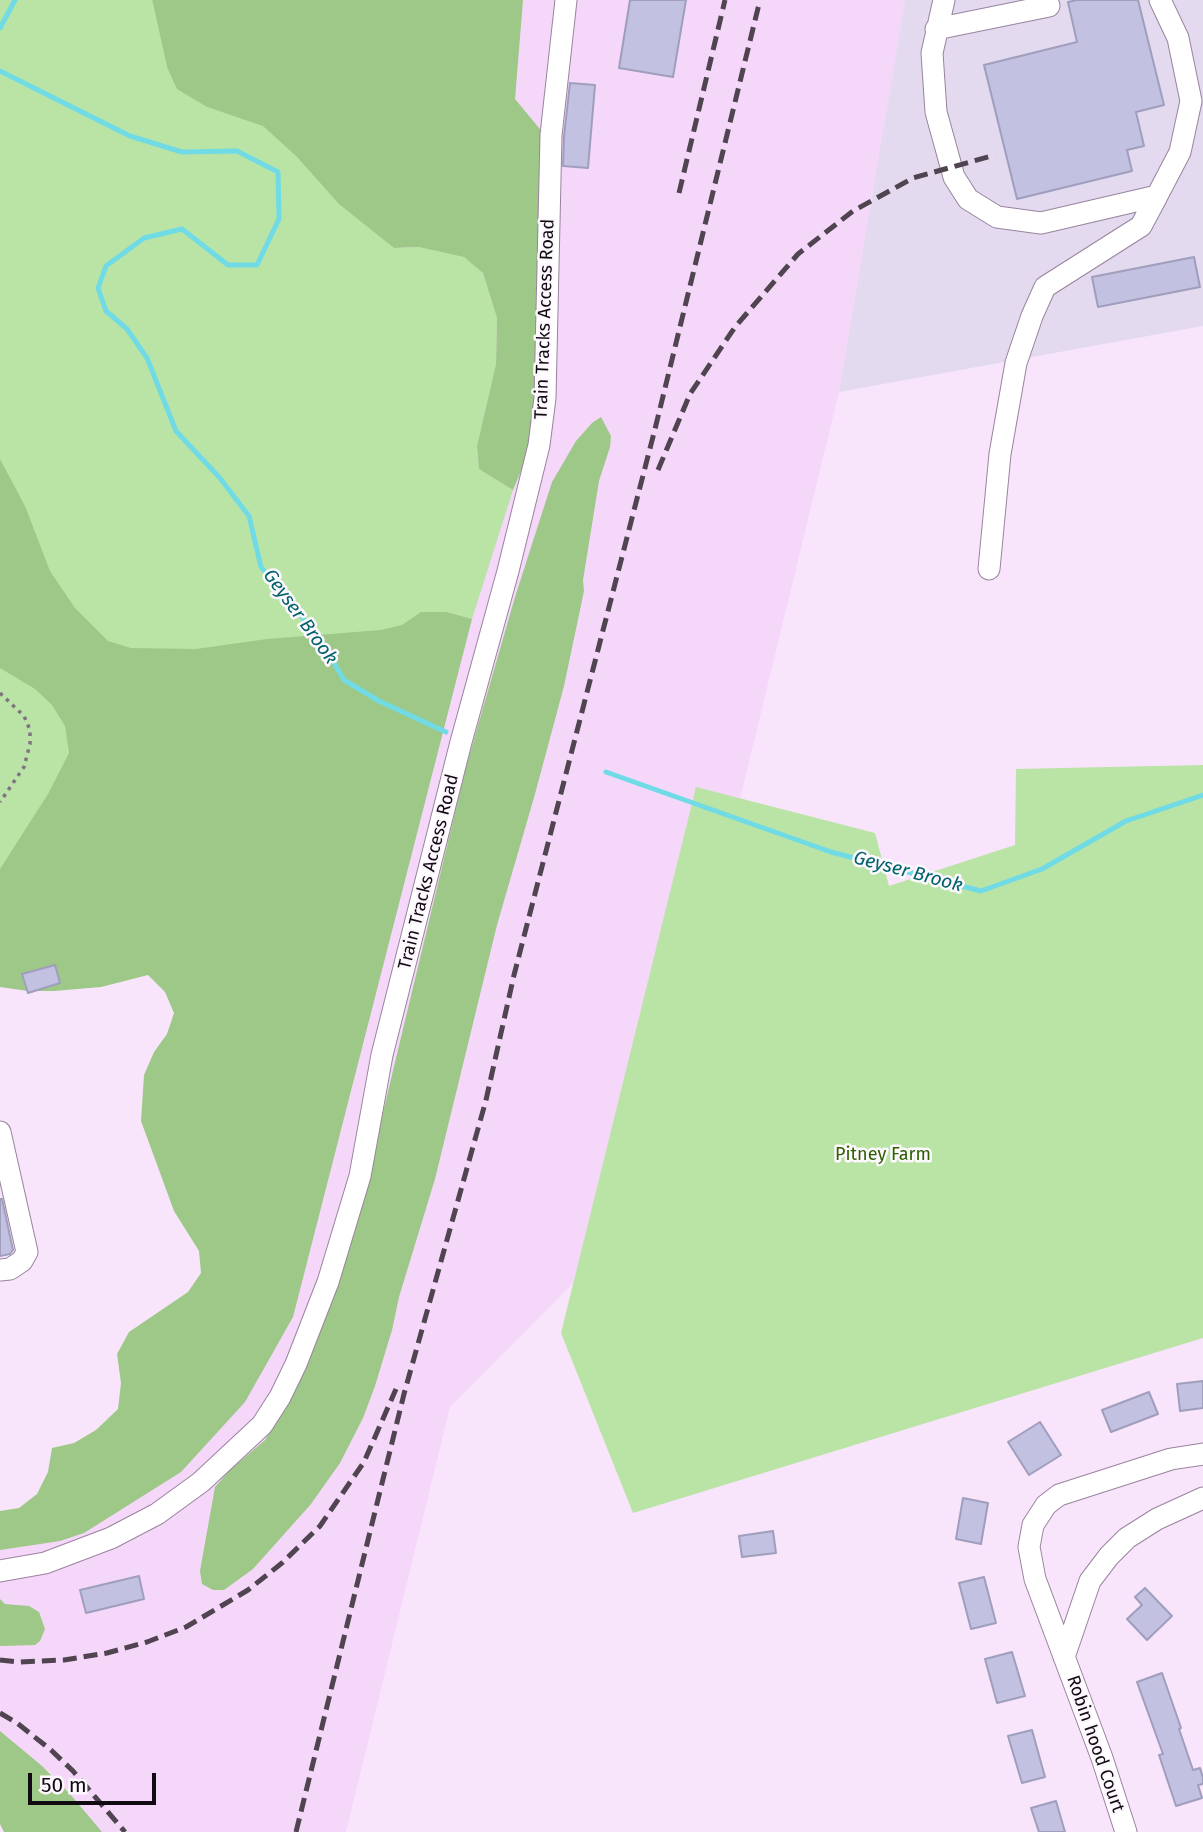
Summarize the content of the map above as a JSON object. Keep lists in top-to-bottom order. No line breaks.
{"streets":{"street":["Train Tracks Access Road","Robin hood Court"]},"water":["Geyser Brook"],"parks":["Pitney Farm"],"scale_bar":"50 m"}
